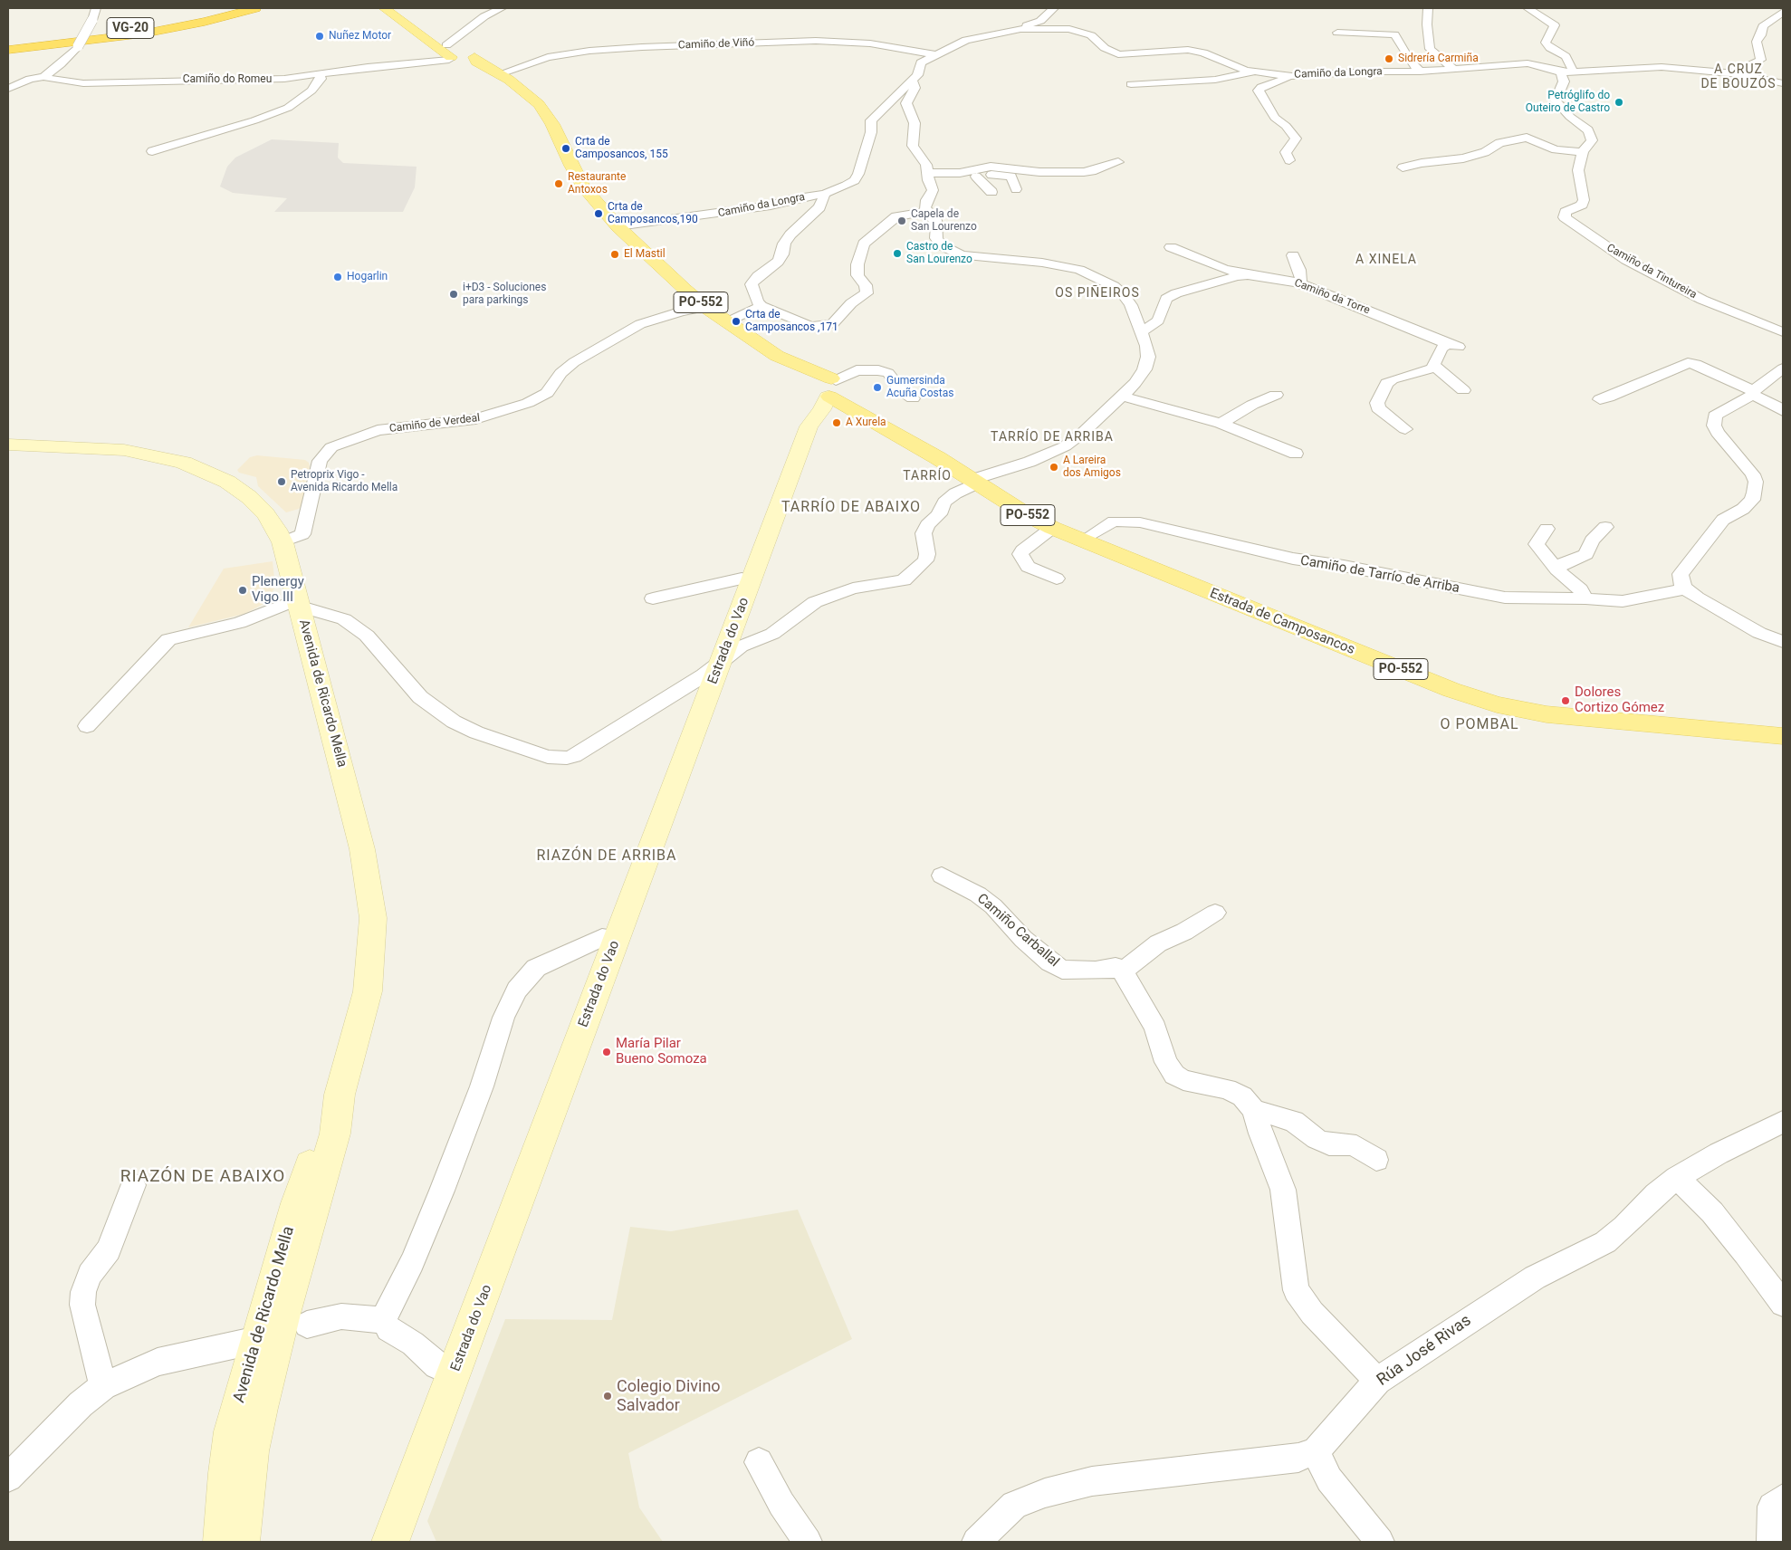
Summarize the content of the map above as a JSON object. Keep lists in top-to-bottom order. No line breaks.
{"streets":{"highway":["VG-20"],"main road":["PO-552","Estrada de Camposancos","Estrada do Vao","Avenida de Ricardo Mella"],"street":["Camiño de Viñó","Camiño da Longra","Camiño do Romeu","Camiño da Tintureira","Camiño da Torre","Camiño de Verdeal","Camiño de Tarrío de Arriba","Camiño Carballal","Rúa José Rivas"]},"crossings":[["Camiño de Viñó","Camiño da Longra"],["Camiño da Longra","Camiño da Tintureira"],["Camiño da Longra","Estrada de Camposancos"],["Camiño de Verdeal","Estrada de Camposancos"],["Camiño de Verdeal","Avenida de Ricardo Mella"],["Camiño de Tarrío de Arriba","Estrada de Camposancos"],["Estrada de Camposancos","Estrada do Vao"]],"districts":["A CRUZ DE BOUZÓS","A XINELA","OS PIÑEIROS","TARRÍO DE ARRIBA","TARRÍO","TARRÍO DE ABAIXO","O POMBAL","RIAZÓN DE ARRIBA","RIAZÓN DE ABAIXO"],"places":["Nuñez Motor","Sidrería Carmiña","Petróglifo do Outeiro de Castro","Crta de Camposancos, 155","Restaurante Antoxos","Crta de Camposancos,190","Capela de San Lourenzo","Castro de San Lourenzo","El Mastil","Hogarlin","i+D3 - Soluciones para parkings","Crta de Camposancos ,171","Gumersinda Acuña Costas","A Xurela","A Lareira dos Amigos","Petroprix Vigo - Avenida Ricardo Mella","Plenergy Vigo III","Dolores Cortizo Gómez","María Pilar Bueno Somoza","Colegio Divino Salvador"]}
